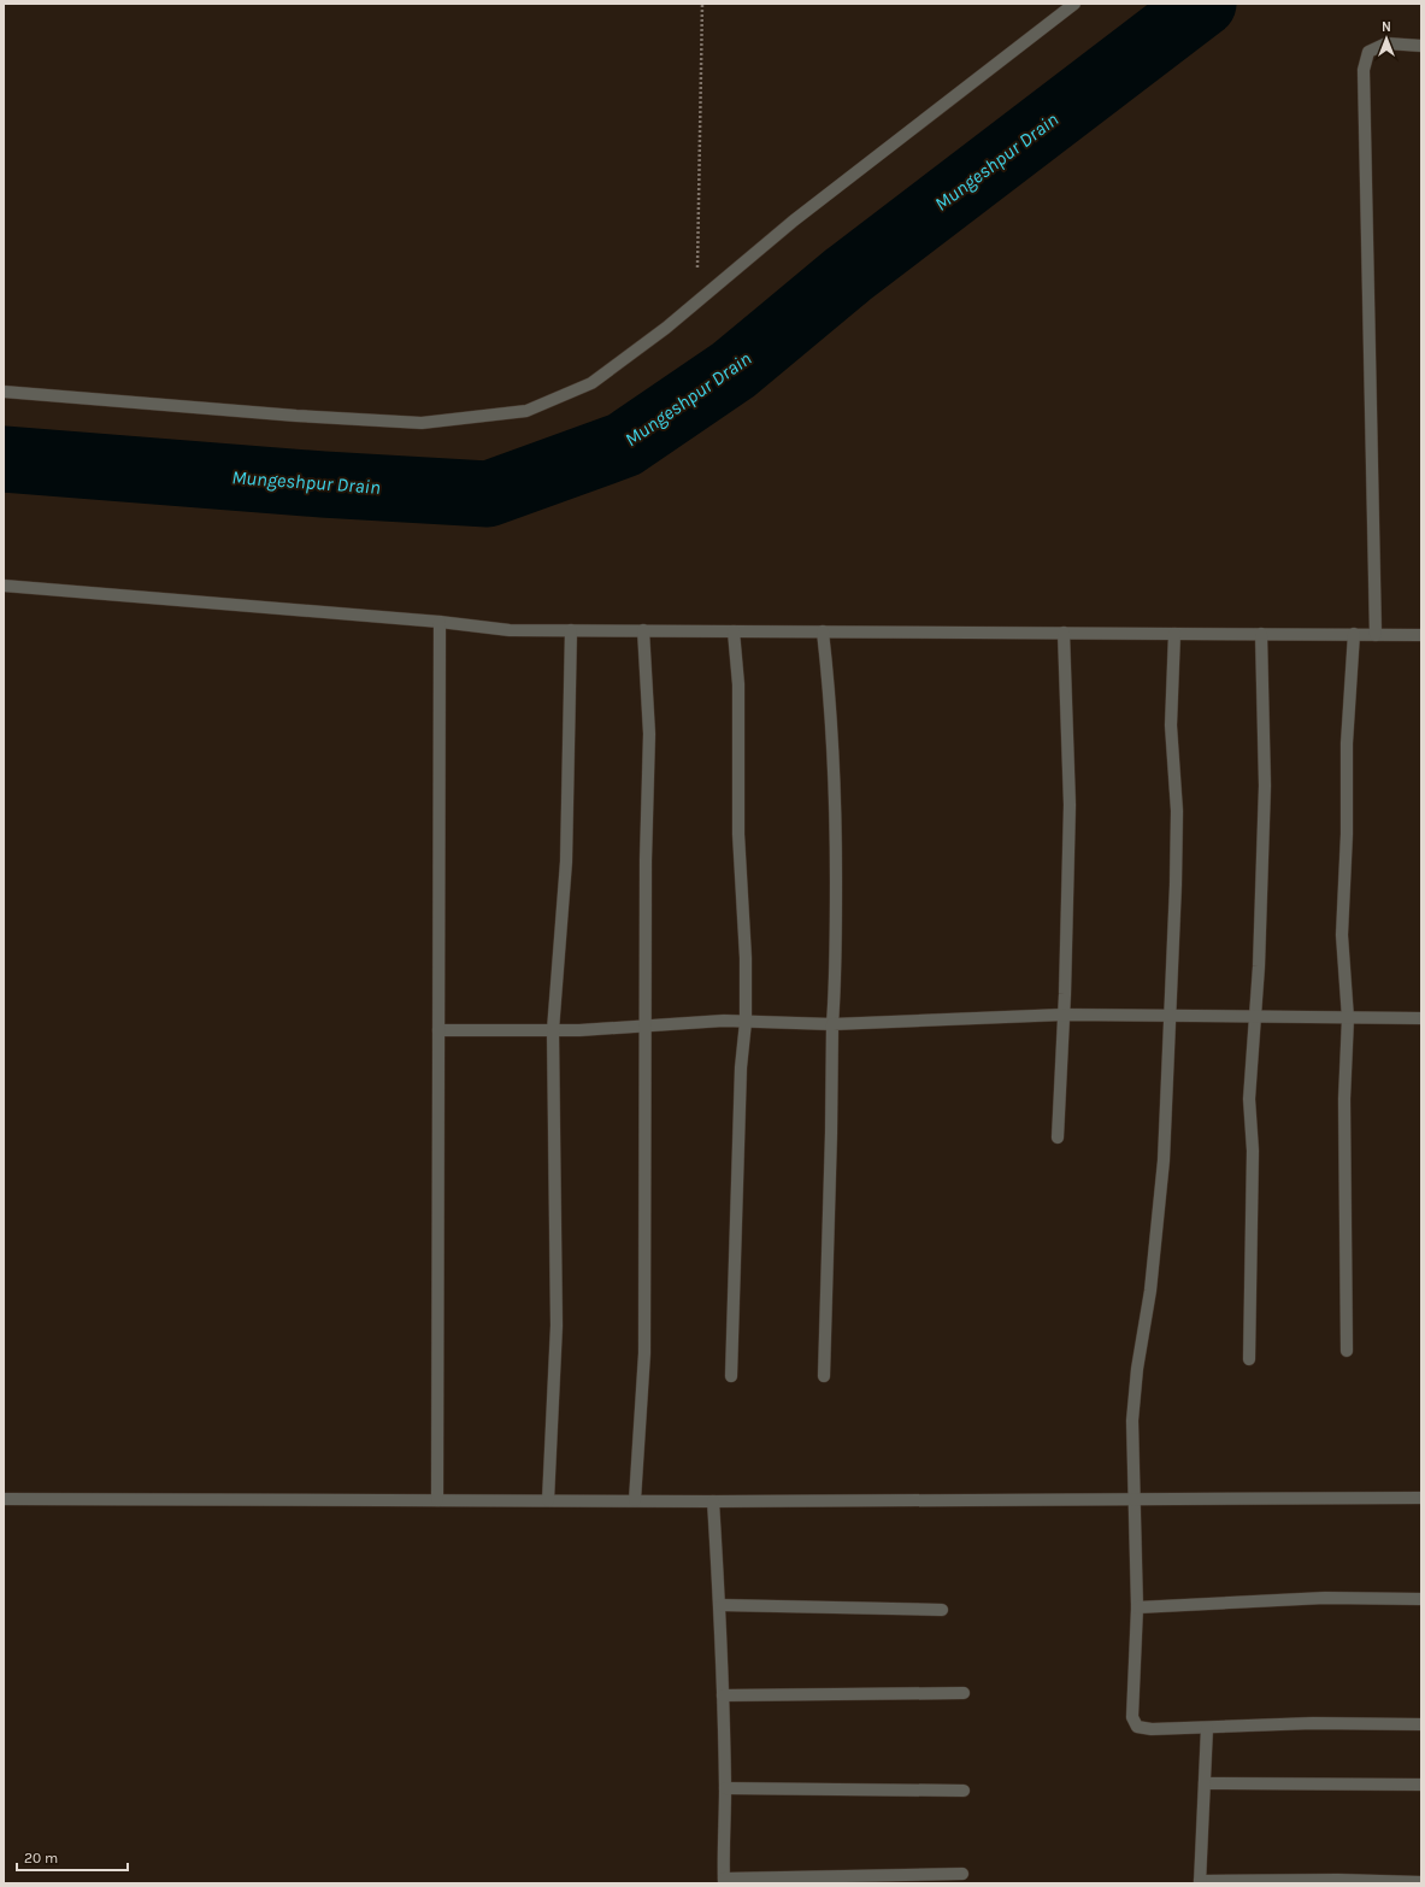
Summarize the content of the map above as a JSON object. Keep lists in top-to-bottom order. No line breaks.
{"water":["Mungeshpur Drain"],"scale_bar":"20 m","north":"top"}
